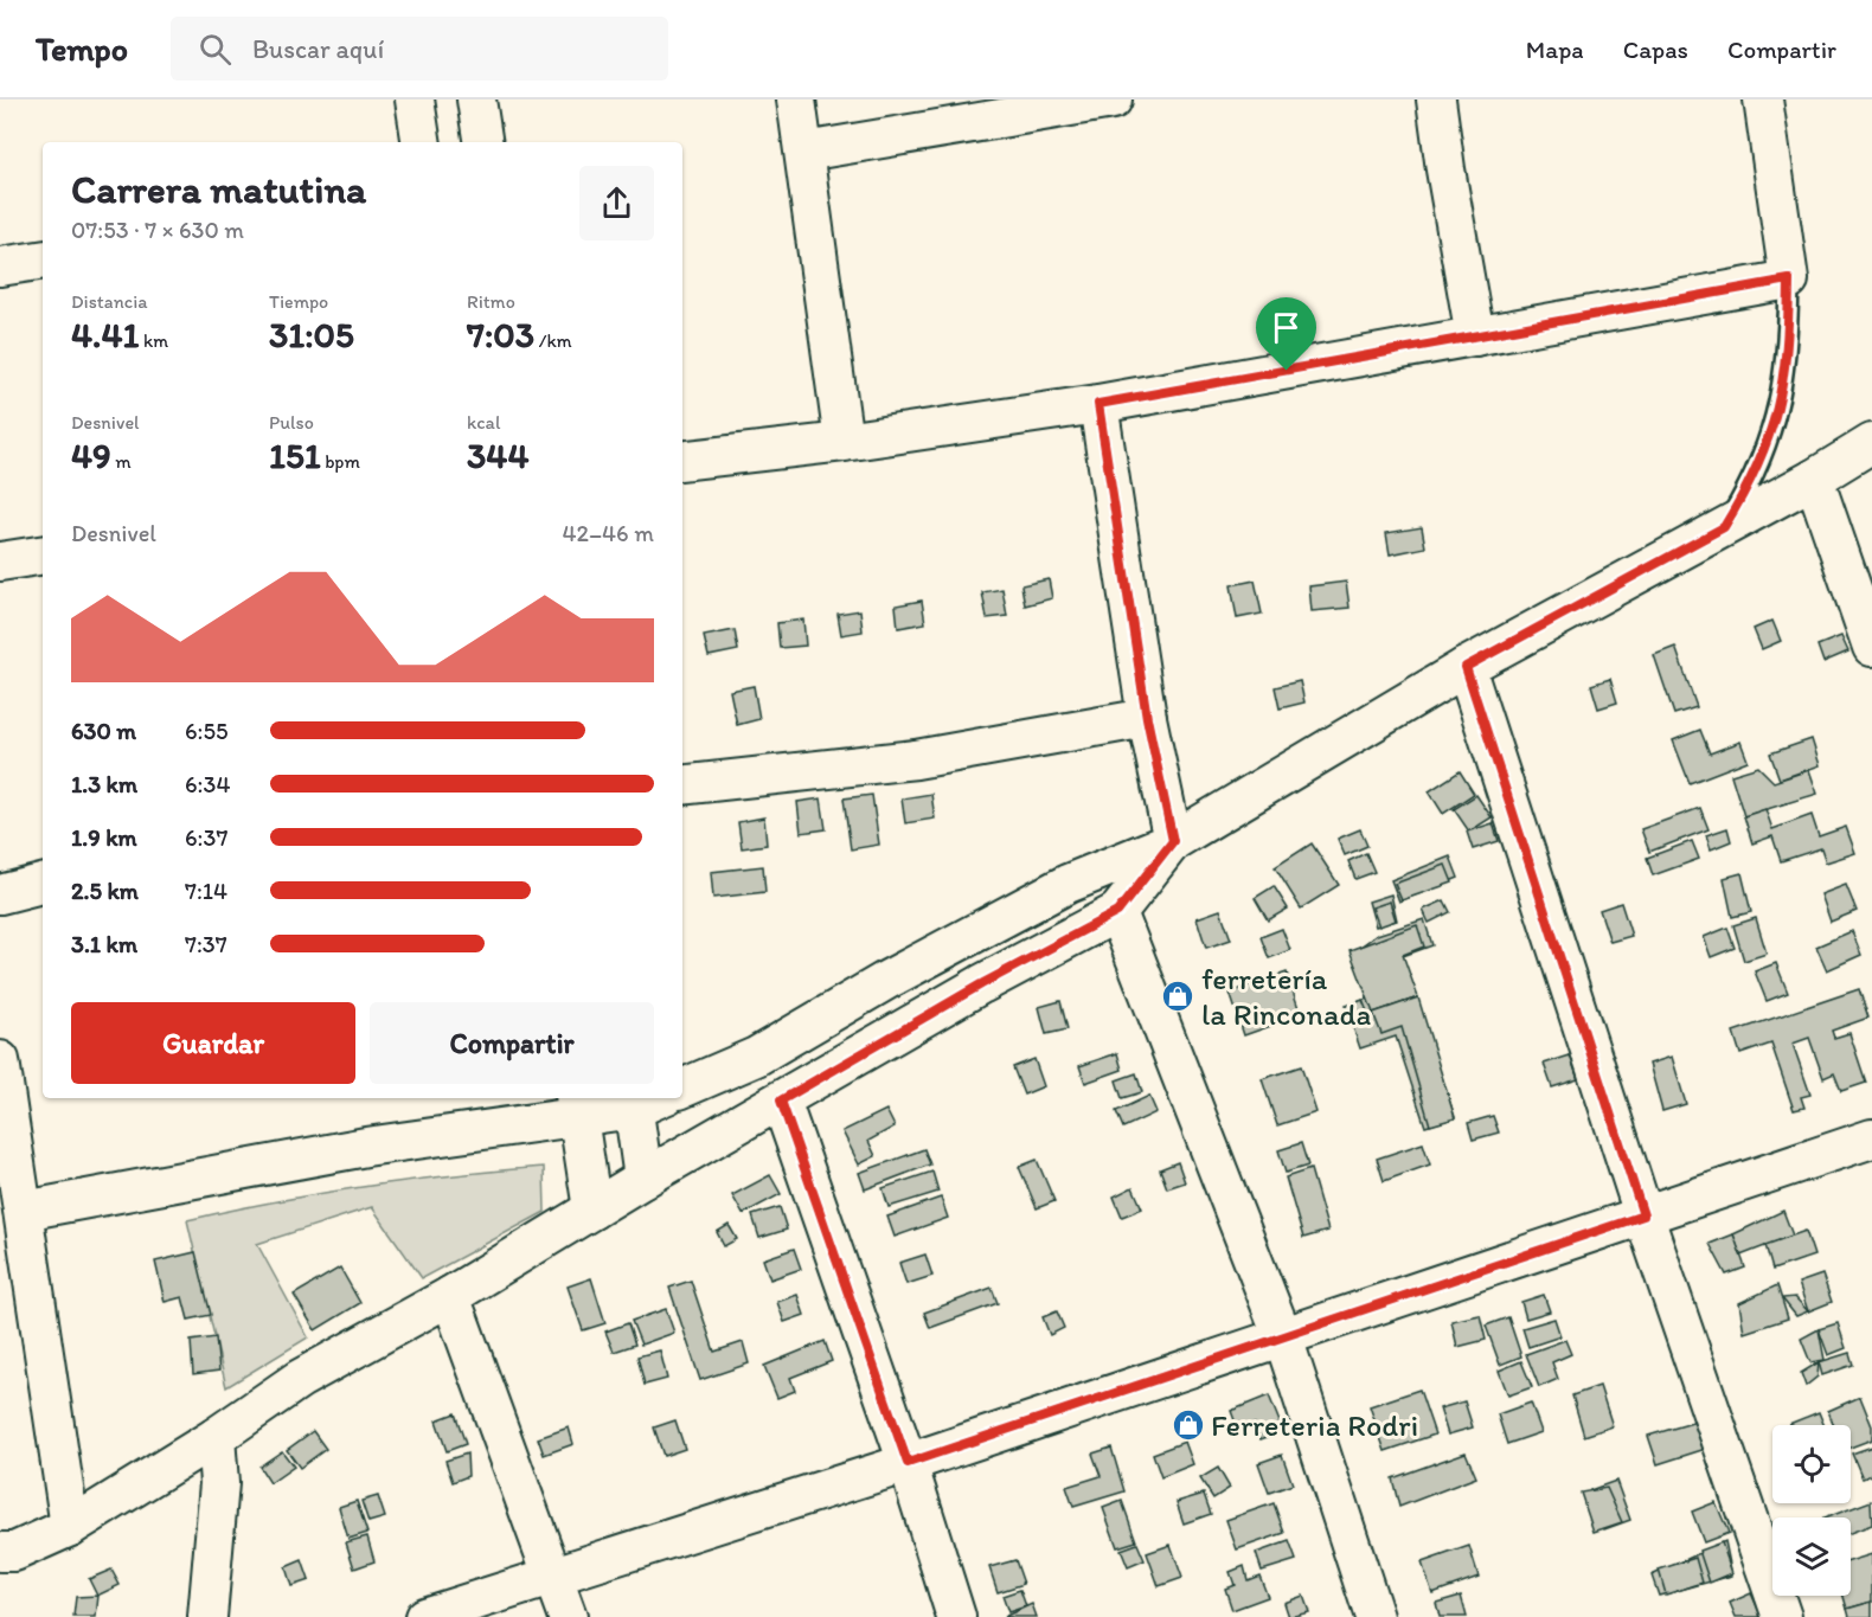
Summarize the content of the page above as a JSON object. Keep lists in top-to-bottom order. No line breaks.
{"places":{"shop":["ferretería la Rinconada","Ferreteria Rodri"]},"page":{"header":"Tempo","search":"Buscar aquí","nav":["Mapa","Capas","Compartir"],"heading":["Carrera matutina","07:53 · 7 × 630 m"],"stats":[["Distancia","4.41 km"],["Tiempo","31:05"],["Ritmo","7:03 /km"],["Desnivel","49 m"],["Pulso","151 bpm"],["kcal","344"]],"chart":["Desnivel","42–46 m"],"list":[{"name":"630 m","note":"6:55"},{"name":"1.3 km","note":"6:34"},{"name":"1.9 km","note":"6:37"},{"name":"2.5 km","note":"7:14"},{"name":"3.1 km","note":"7:37"}],"buttons":["Guardar","Compartir"]}}
